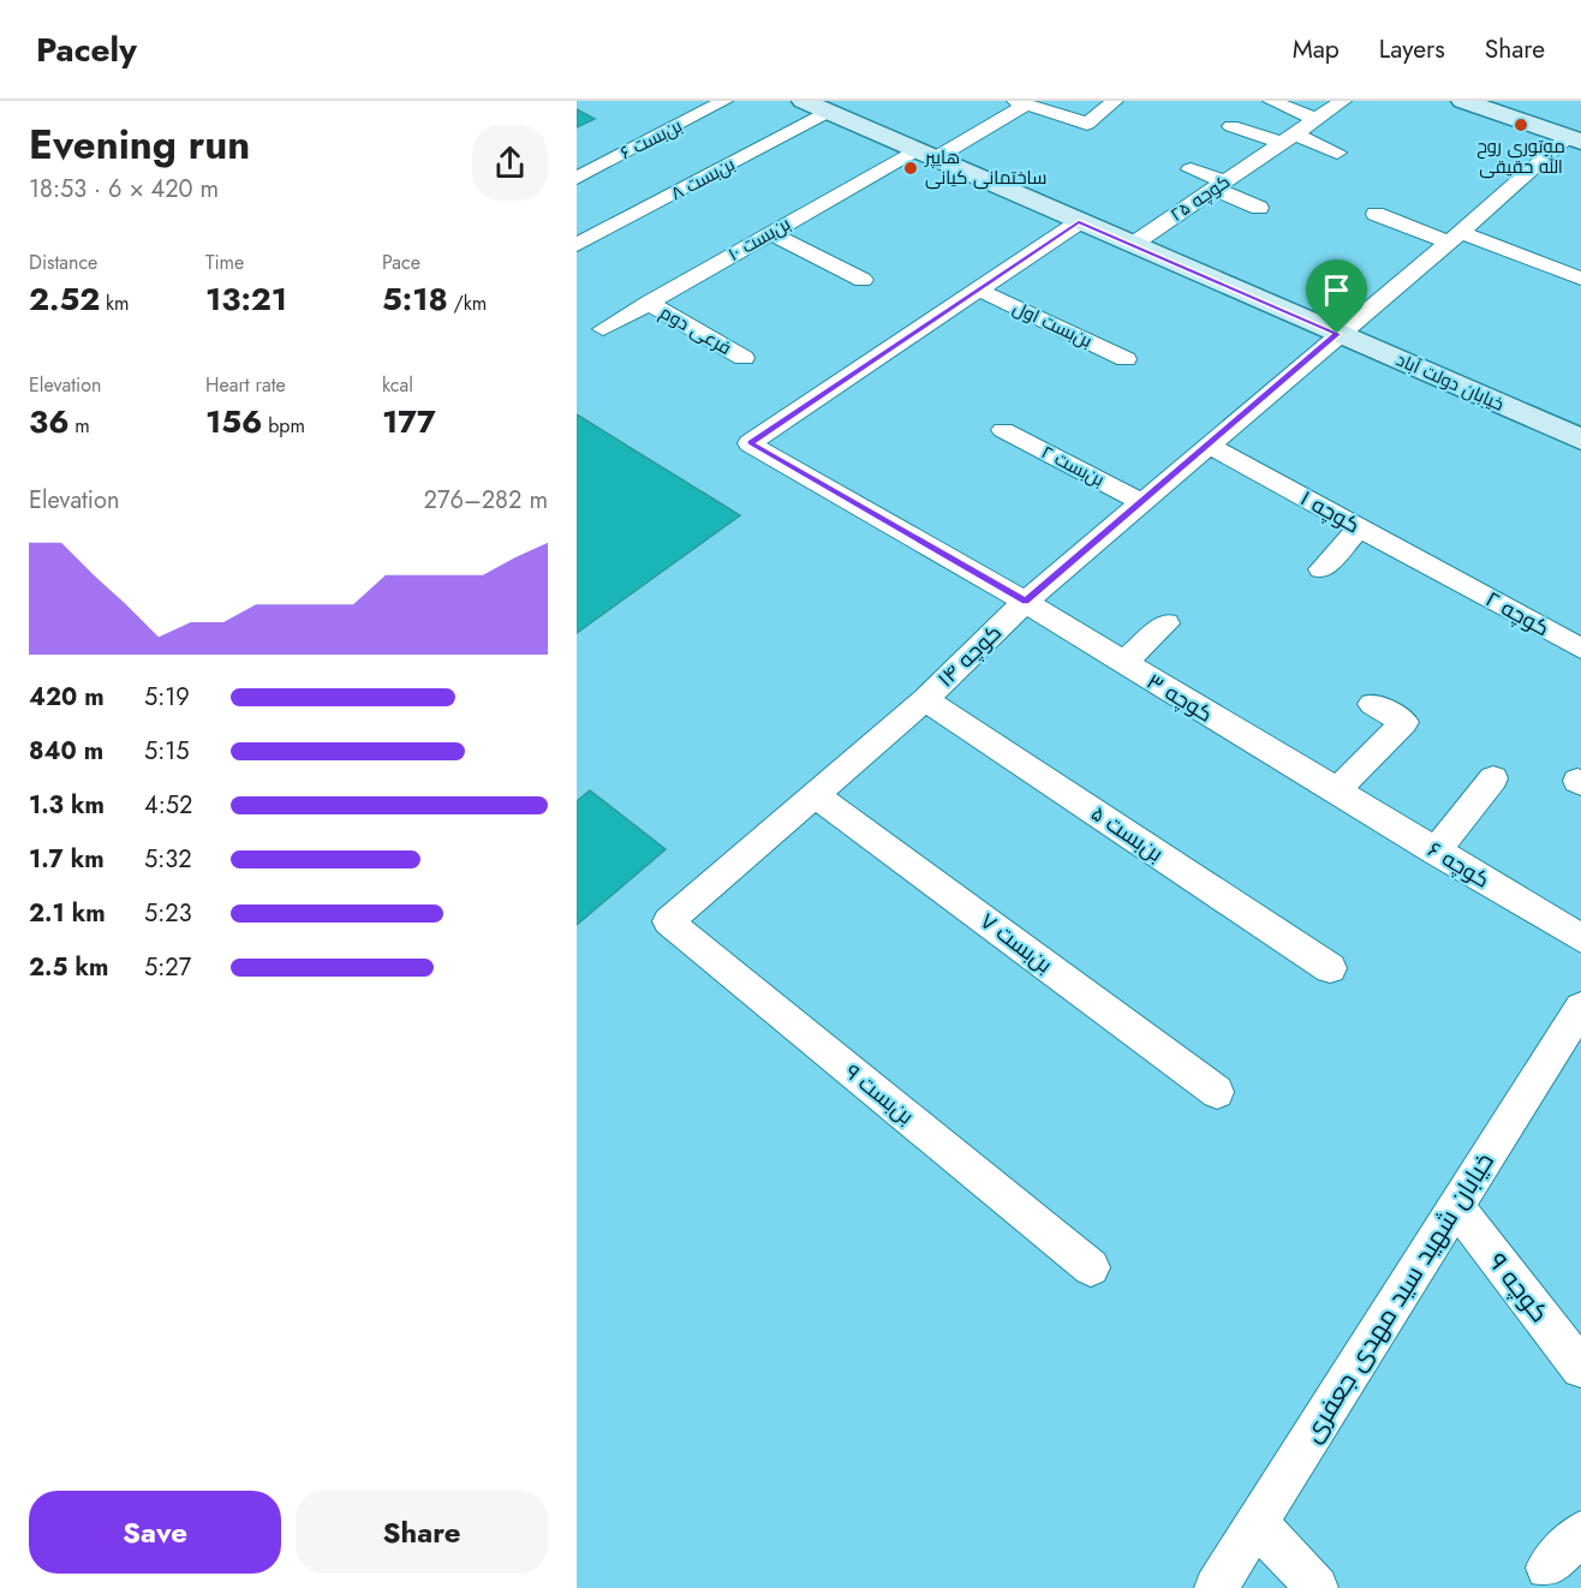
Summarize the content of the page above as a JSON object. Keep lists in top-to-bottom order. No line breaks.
{"streets":{"street":["بن‌بست ۶","بن‌بست ۸","کوچه ۲۵","بن‌بست ۱۰","بن‌بست اول","فرعی دوم","خیابان دولت آباد","بن‌بست ۲","کوچه ۱","کوچه ۲","کوچه ۱۴","کوچه ۳","بن‌بست ۵","کوچه ۶","بن‌بست ۷","بن‌بست ۹","کوچه ۹","خیابان شهید سید مهدی جعفری"]},"crossings":[["بن‌بست ۸","خیابان دولت آباد"],["کوچه ۲۵","خیابان دولت آباد"],["بن‌بست ۱۰","فرعی دوم"],["بن‌بست ۱۰","خیابان دولت آباد"],["بن‌بست اول","کوچه ۳"],["خیابان دولت آباد","کوچه ۱۴"],["بن‌بست ۲","کوچه ۱۴"],["کوچه ۱","کوچه ۲"],["کوچه ۱","کوچه ۱۴"],["کوچه ۱۴","کوچه ۳"],["کوچه ۱۴","بن‌بست ۵"],["کوچه ۱۴","بن‌بست ۷"],["کوچه ۱۴","بن‌بست ۹"],["کوچه ۳","کوچه ۶"],["کوچه ۹","خیابان شهید سید مهدی جعفری"]],"places":["موتوری روح الله حقیقی","هایپر ساختمانی کیانی"],"page":{"header":"Pacely","nav":["Map","Layers","Share"],"heading":["Evening run","18:53 · 6 × 420 m"],"stats":[["Distance","2.52 km"],["Time","13:21"],["Pace","5:18 /km"],["Elevation","36 m"],["Heart rate","156 bpm"],["kcal","177"]],"chart":["Elevation","276–282 m"],"list":[{"name":"420 m","note":"5:19"},{"name":"840 m","note":"5:15"},{"name":"1.3 km","note":"4:52"},{"name":"1.7 km","note":"5:32"},{"name":"2.1 km","note":"5:23"},{"name":"2.5 km","note":"5:27"}],"buttons":["Save","Share"]}}
